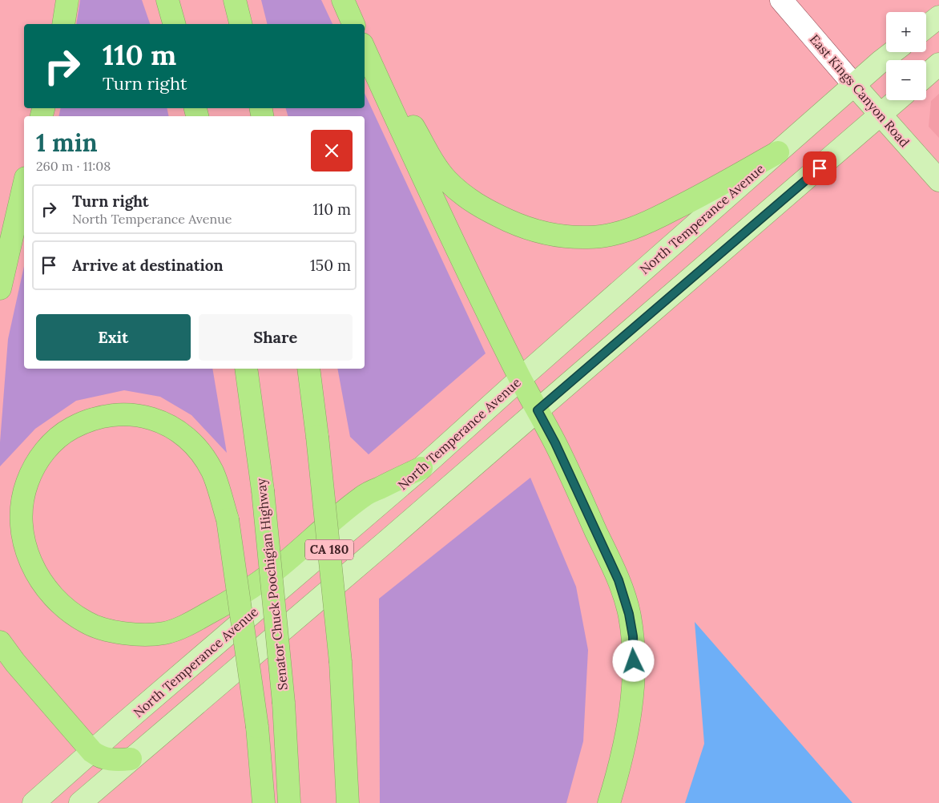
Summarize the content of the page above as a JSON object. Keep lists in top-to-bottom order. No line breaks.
{"streets":{"highway":["CA 180","Senator Chuck Poochigian Highway"],"main road":["East Kings Canyon Road","North Temperance Avenue"]},"crossings":[["East Kings Canyon Road","North Temperance Avenue"]],"page":{"map_buttons":["+","−"],"turn":["110 m","Turn right"],"heading":["1 min","260 m · 11:08"],"list":[{"name":"Turn right","note":"North Temperance Avenue","value":"110 m"},{"name":"Arrive at destination","value":"150 m"}],"buttons":["Exit","Share"]}}
